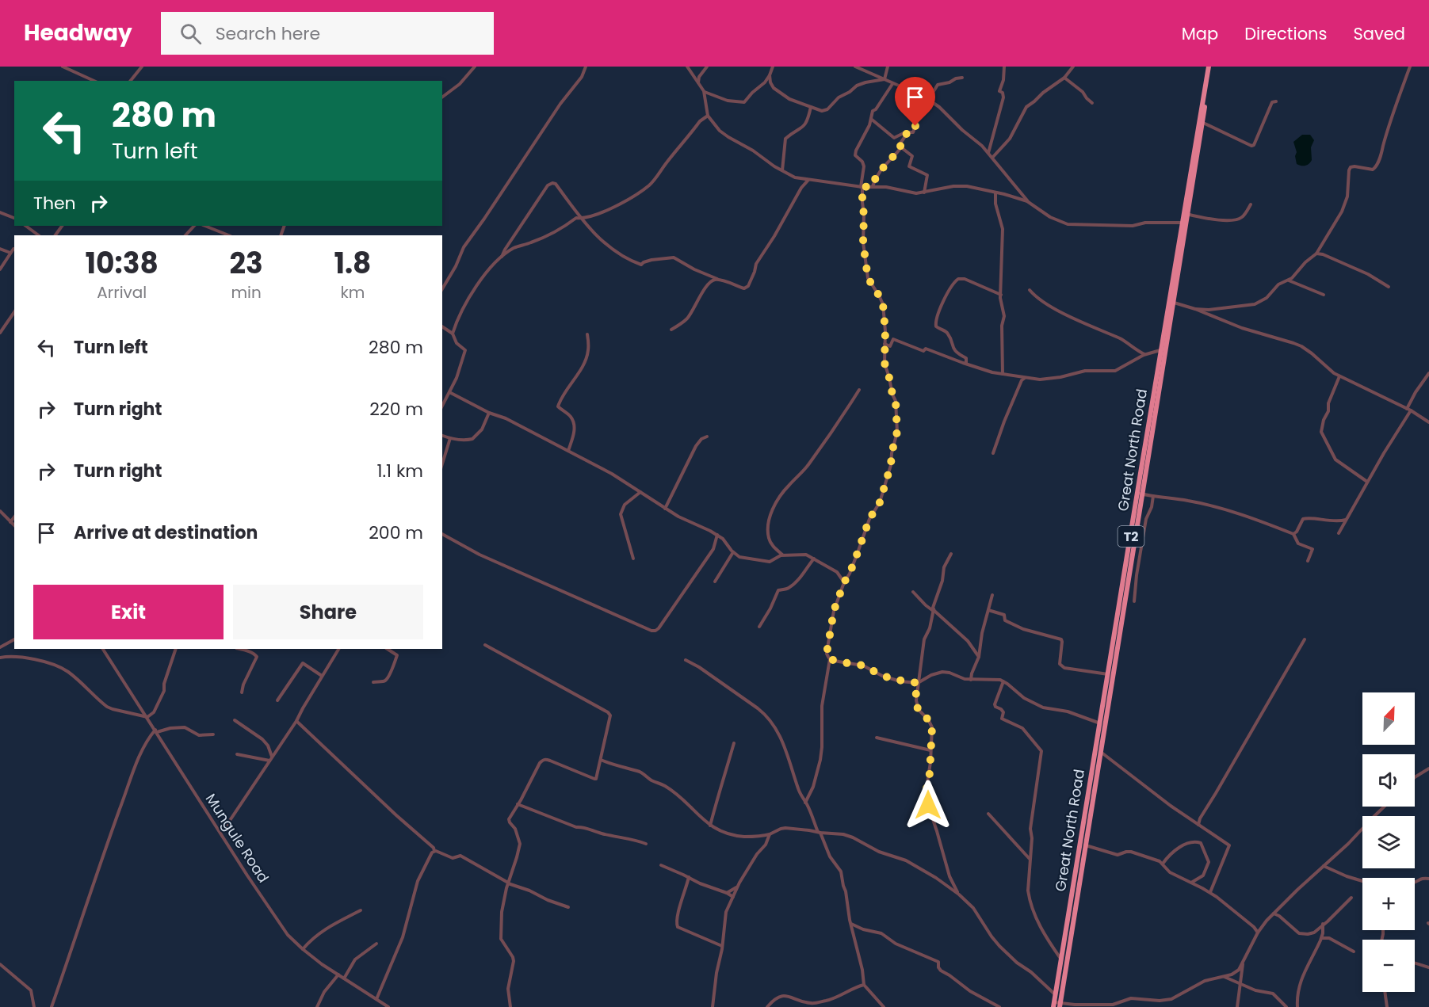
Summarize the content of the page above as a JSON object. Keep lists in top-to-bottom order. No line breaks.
{"streets":{"highway":["Great North Road","T2"],"street":["Mungule Road"]},"north":"top right","page":{"header":"Headway","search":"Search here","nav":["Map","Directions","Saved"],"turn":["280 m","Turn left"],"then":"Then","eta":["10:38","Arrival","23","min","1.8","km"],"list":[{"name":"Turn left","value":"280 m"},{"name":"Turn right","value":"220 m"},{"name":"Turn right","value":"1.1 km"},{"name":"Arrive at destination","value":"200 m"}],"buttons":["Exit","Share"],"map_buttons":["+","−"]}}
